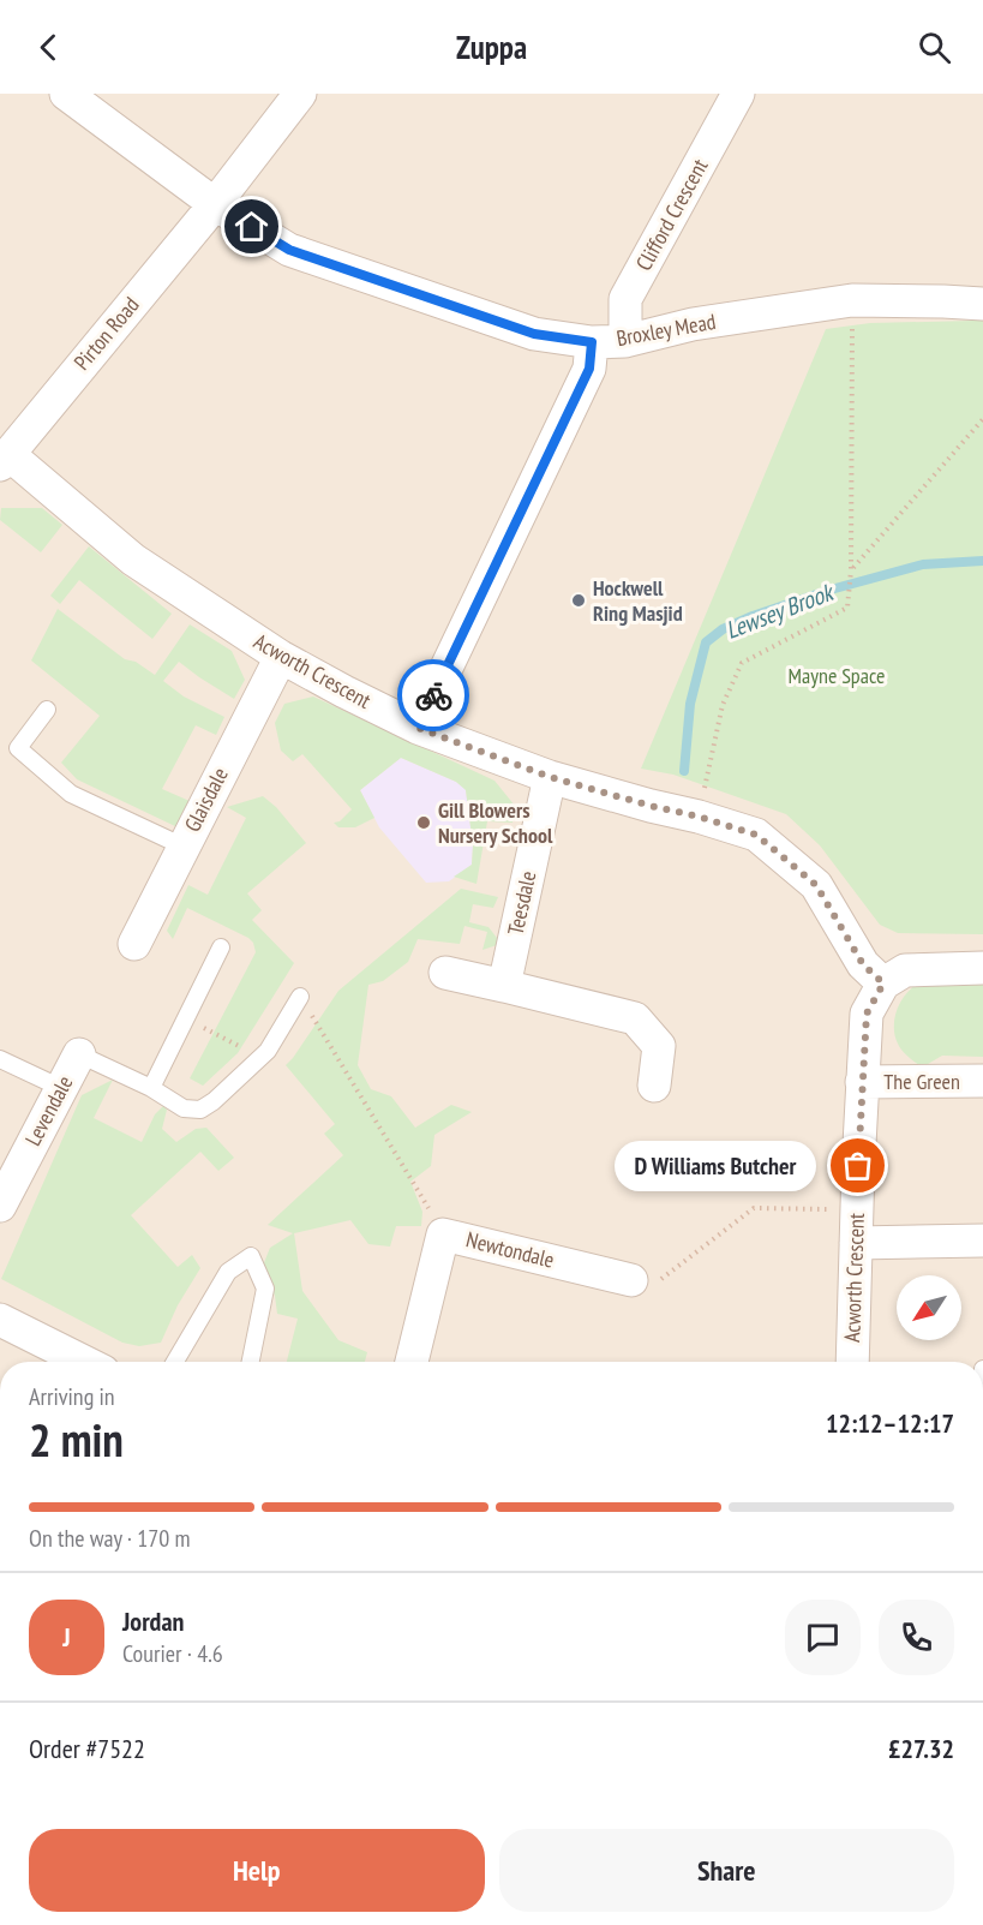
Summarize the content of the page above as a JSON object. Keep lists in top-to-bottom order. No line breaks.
{"streets":{"street":["Clifford Crescent","Broxley Mead","Pirton Road","Acworth Crescent","Glaisdale","Teesdale","The Green","Levendale","Newtondale"]},"crossings":[["Clifford Crescent","Broxley Mead"],["Broxley Mead","Pirton Road"],["Pirton Road","Acworth Crescent"],["Acworth Crescent","Glaisdale"],["Acworth Crescent","Teesdale"],["Acworth Crescent","The Green"]],"water":["Lewsey Brook"],"parks":["Mayne Space"],"places":["Hockwell Ring Masjid","Gill Blowers Nursery School","D Williams Butcher"],"north":"bottom left","page":{"header":"Zuppa","bubble":"D Williams Butcher","heading":["2 min","Arriving in","12:12–12:17"],"panel":["Jordan","Courier · 4.6","Order #7522","£27.32"],"bar":"On the way · 170 m","round":"J","buttons":["Help","Share"]}}
